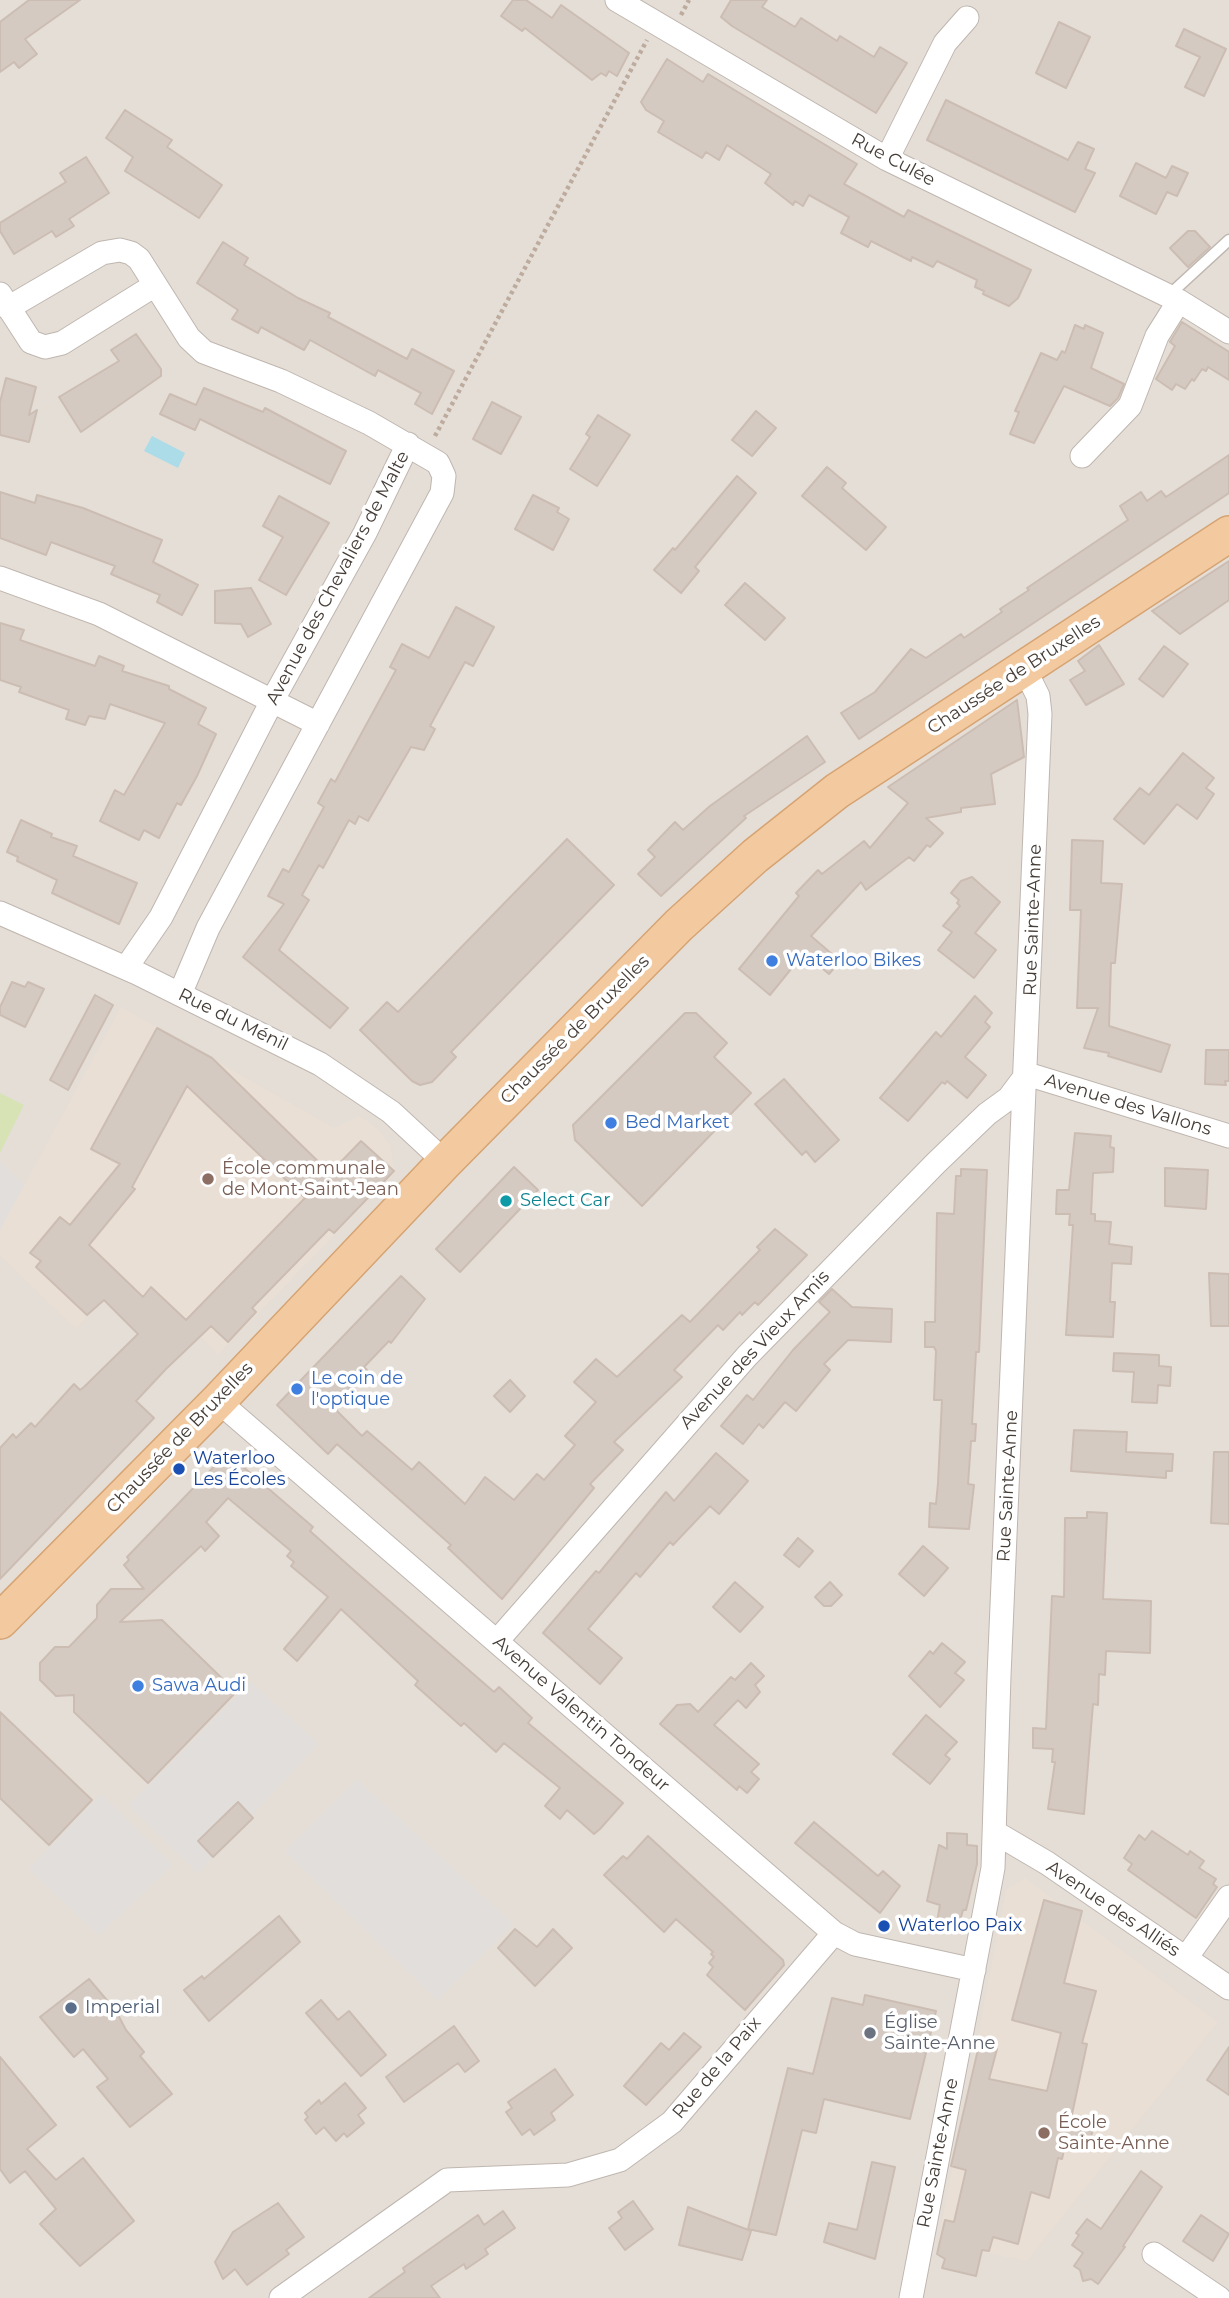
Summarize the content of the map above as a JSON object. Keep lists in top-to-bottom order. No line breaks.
{"streets":{"main road":["Chaussée de Bruxelles"],"street":["Rue Culée","Avenue des Chevaliers de Malte","Rue Sainte-Anne","Rue du Ménil","Avenue des Vallons","Avenue des Vieux Amis","Avenue Valentin Tondeur","Avenue des Alliés","Rue de la Paix"]},"crossings":[["Avenue des Chevaliers de Malte","Rue du Ménil"],["Chaussée de Bruxelles","Rue Sainte-Anne"],["Chaussée de Bruxelles","Rue du Ménil"],["Chaussée de Bruxelles","Avenue Valentin Tondeur"],["Rue Sainte-Anne","Avenue des Vallons"],["Rue Sainte-Anne","Avenue des Vieux Amis"],["Rue Sainte-Anne","Avenue Valentin Tondeur"],["Rue Sainte-Anne","Avenue des Alliés"],["Avenue des Vallons","Avenue des Vieux Amis"],["Avenue des Vieux Amis","Avenue Valentin Tondeur"],["Avenue Valentin Tondeur","Rue de la Paix"]],"places":["Waterloo Bikes","Bed Market","École communale de Mont-Saint-Jean","Select Car","Le coin de l'optique","Waterloo Les Écoles","Sawa Audi","Waterloo Paix","Imperial","Église Sainte-Anne","École Sainte-Anne"]}
